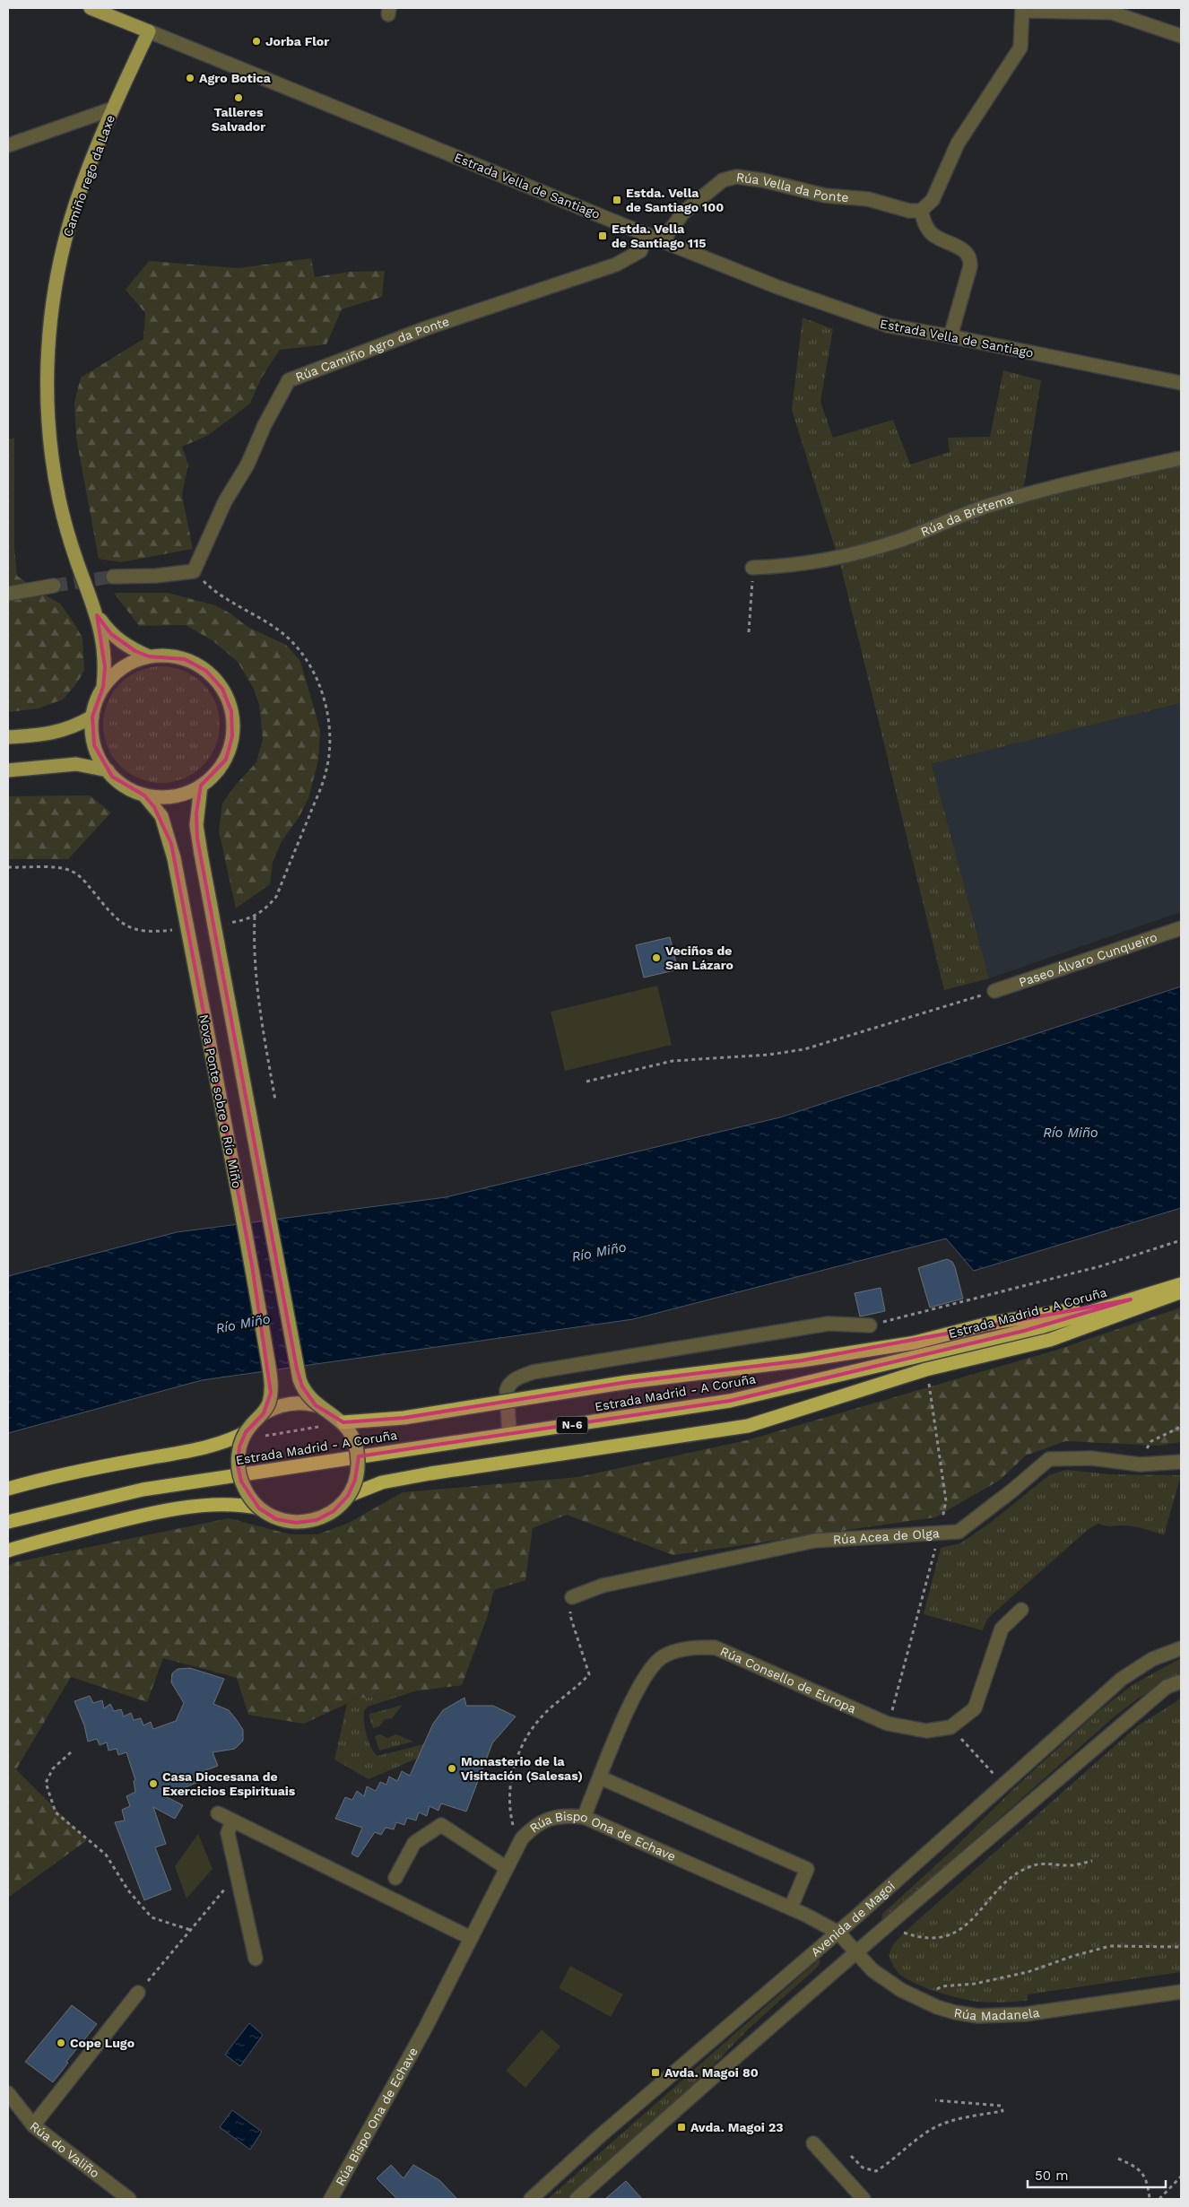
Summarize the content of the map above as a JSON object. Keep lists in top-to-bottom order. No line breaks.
{"streets":{"highway":["Estrada Madrid - A Coruña","N-6"],"main road":["Camiño rego da Laxe","Estrada Vella de Santiago","Nova Ponte sobre o Río Miño"],"street":["Rúa Vella da Ponte","Rúa Camiño Agro da Ponte","Rúa da Brétema","Paseo Álvaro Cunqueiro","Rúa Acea de Olga","Rúa Consello de Europa","Rúa Bispo Ona de Echave","Avenida de Magoi","Rúa Madanela","Rúa do Valiño"]},"crossings":[["Camiño rego da Laxe","Estrada Vella de Santiago"],["Estrada Vella de Santiago","Rúa Vella da Ponte"],["Estrada Vella de Santiago","Rúa Camiño Agro da Ponte"],["Rúa Consello de Europa","Rúa Bispo Ona de Echave"],["Rúa Bispo Ona de Echave","Avenida de Magoi"],["Rúa Bispo Ona de Echave","Rúa Madanela"],["Avenida de Magoi","Rúa Madanela"]],"water":["Río Miño"],"places":{"other":["Jorba Flor","Agro Botica","Talleres Salvador","Veciños de San Lázaro","Monasterio de la Visitación (Salesas)","Casa Diocesana de Exercicios Espirituais","Cope Lugo"],"transit":["Estda. Vella de Santiago 100","Estda. Vella de Santiago 115","Avda. Magoi 80","Avda. Magoi 23"]},"scale_bar":"50 m"}
